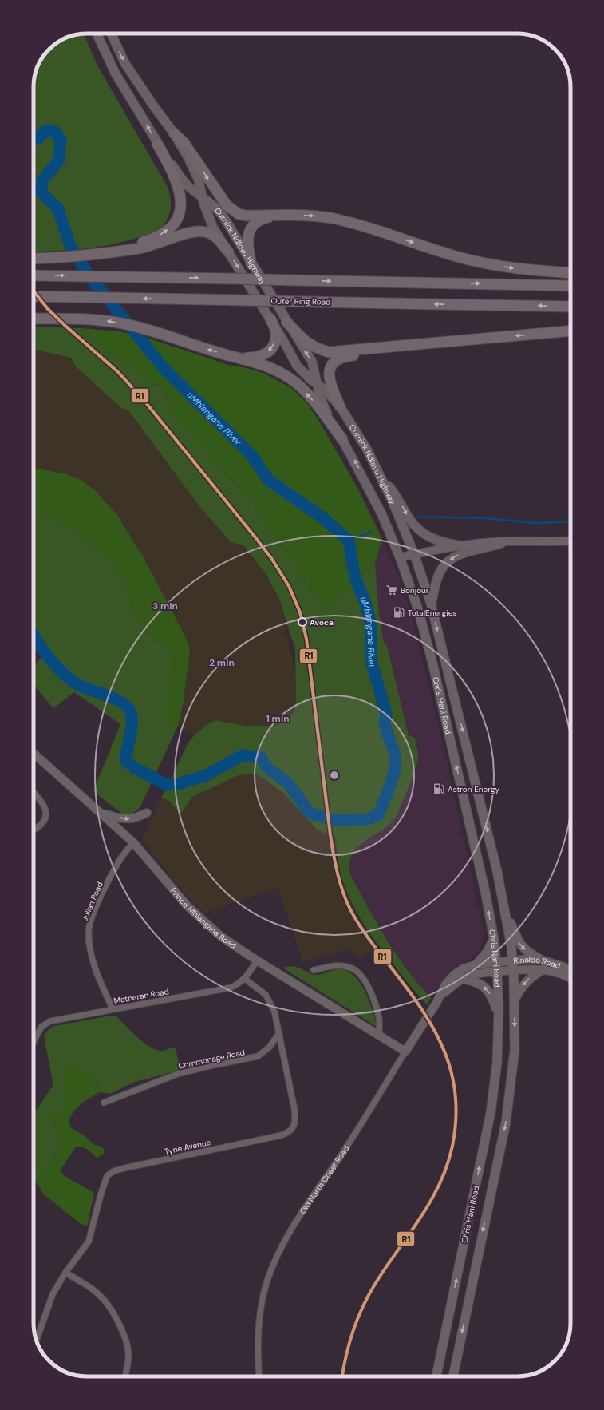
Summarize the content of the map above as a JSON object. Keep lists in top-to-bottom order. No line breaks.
{"streets":{"highway":["Outer Ring Road"],"main road":["Curnick Ndlovu Highway","Chris Hani Road"],"street":["Julian Road","Prince Mhlangana Road","Rinaldo Road","Matheran Road","Commonage Road","Tyne Avenue","Old North Coast Road"]},"crossings":[["Curnick Ndlovu Highway","Chris Hani Road"],["Chris Hani Road","Rinaldo Road"],["Chris Hani Road","Old North Coast Road"],["Julian Road","Prince Mhlangana Road"],["Julian Road","Matheran Road"],["Prince Mhlangana Road","Matheran Road"],["Prince Mhlangana Road","Old North Coast Road"],["Rinaldo Road","Old North Coast Road"],["Matheran Road","Tyne Avenue"],["Commonage Road","Tyne Avenue"]],"water":["uMhlangane River"],"places":{"supermarket":["Bonjour"],"fuel station":["TotalEnergies","Astron Energy"],"other":["Avoca"]},"lines":["transit line R1"],"rings":["3 min","2 min","1 min"]}
